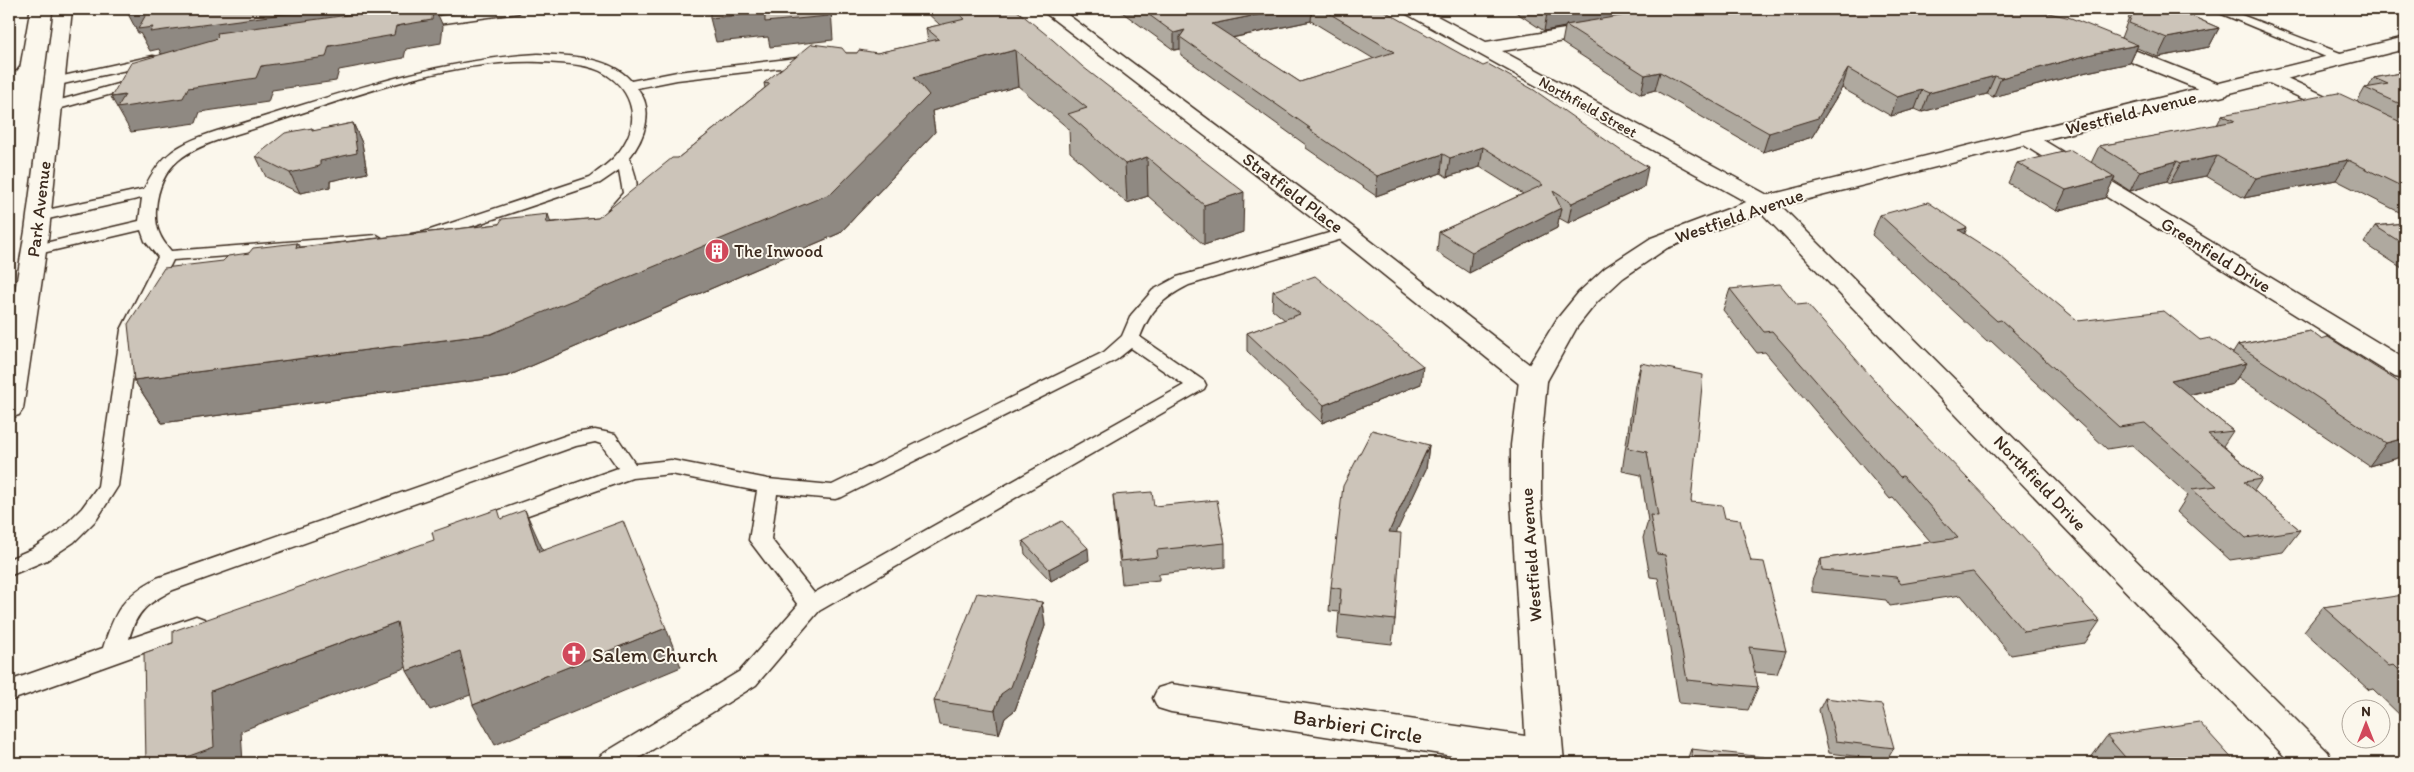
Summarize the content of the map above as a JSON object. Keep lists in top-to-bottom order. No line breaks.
{"streets":{"street":["Northfield Street","Westfield Avenue","Stratfield Place","Park Avenue","Greenfield Drive","Northfield Drive","Barbieri Circle"]},"crossings":[["Northfield Street","Westfield Avenue"],["Northfield Street","Northfield Drive"],["Westfield Avenue","Stratfield Place"],["Westfield Avenue","Greenfield Drive"],["Westfield Avenue","Northfield Drive"],["Westfield Avenue","Barbieri Circle"]],"places":{"building":["The Inwood"],"church":["Salem Church"]},"north":"top"}
